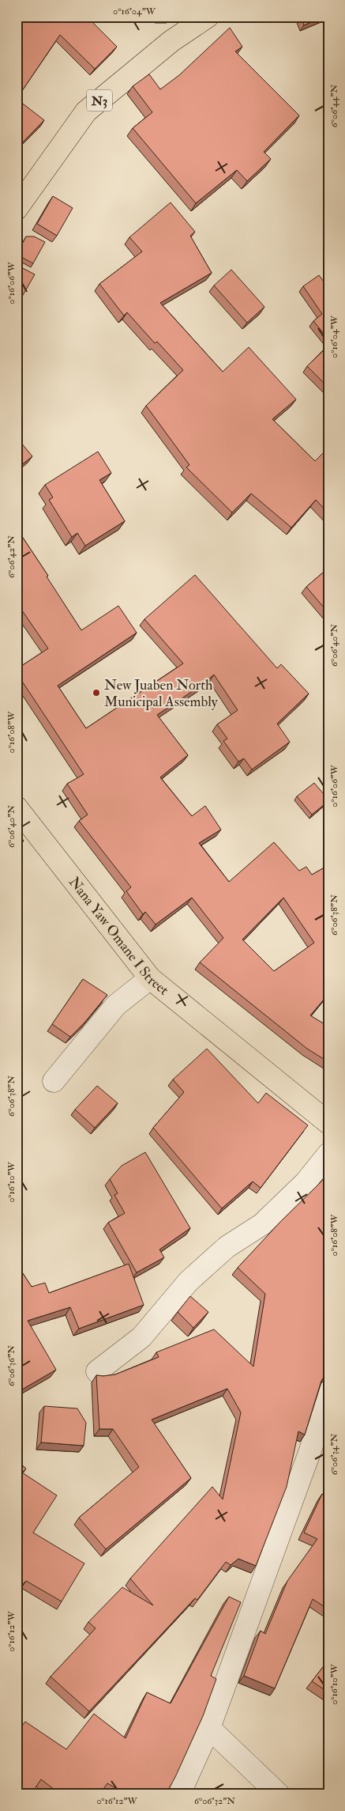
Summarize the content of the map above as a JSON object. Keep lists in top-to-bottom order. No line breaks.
{"streets":{"main road":["N3","Nana Yaw Omane I Street"]},"places":["New Juaben North Municipal Assembly"],"coordinates":["0°16'04\"W","6°06'44\"N","0°16'06\"W","6°06'42\"N","6°06'40\"N","0°16'08\"W","6°06'38\"N","0°16'10\"W","6°06'36\"N","6°06'34\"N","0°16'12\"W","6°06'32\"N"]}
